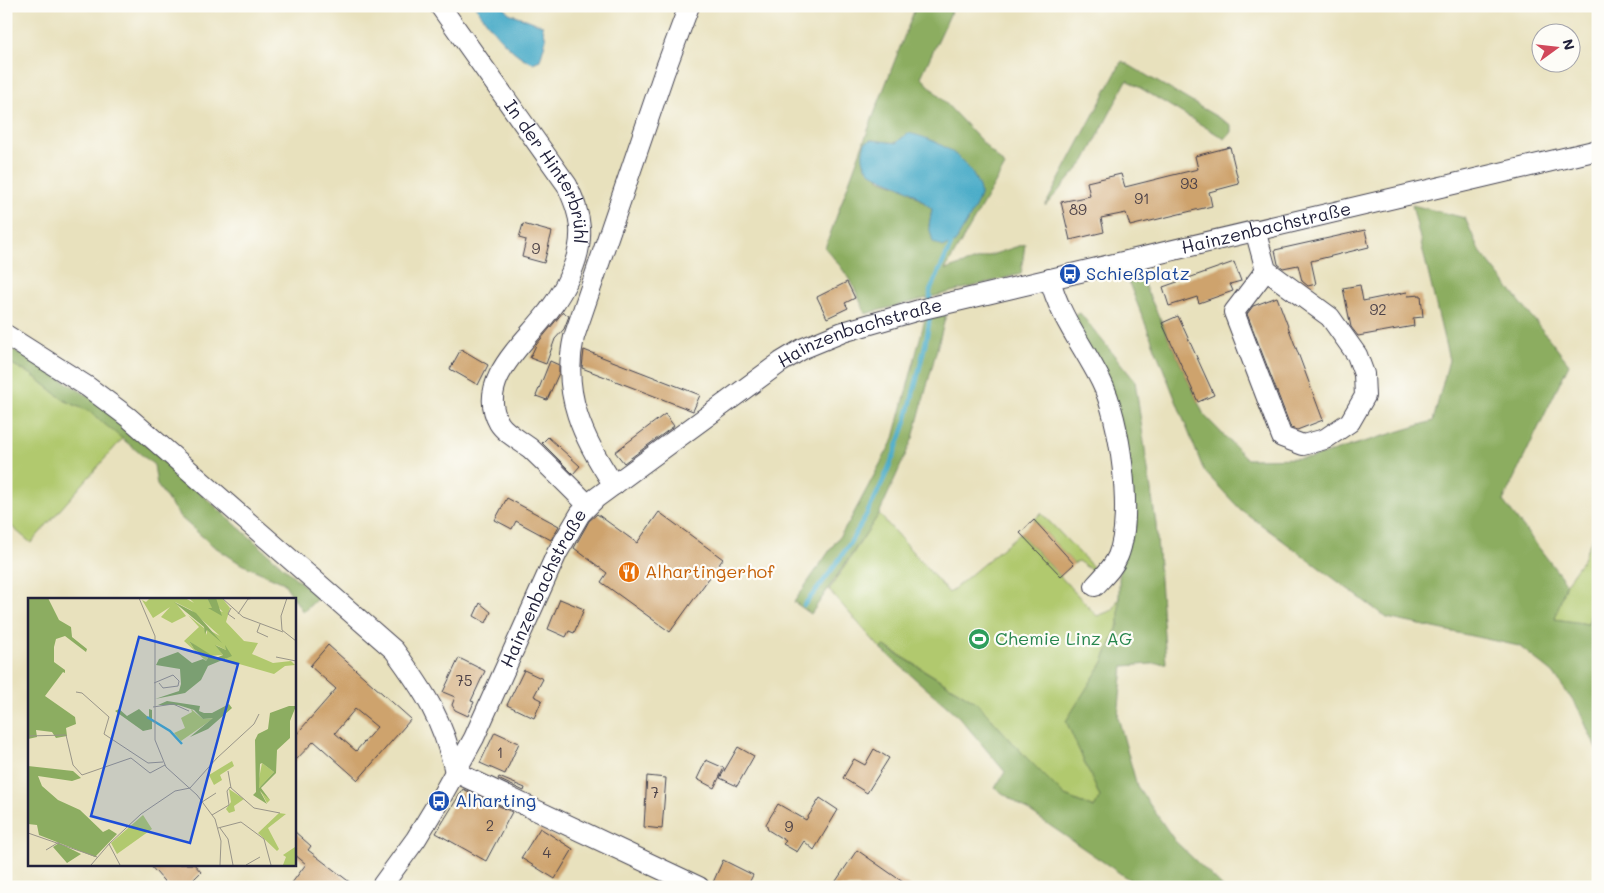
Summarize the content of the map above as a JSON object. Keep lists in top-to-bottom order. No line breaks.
{"streets":{"street":["In der Hinterbrühl","Hainzenbachstraße"]},"crossings":[["In der Hinterbrühl","Hainzenbachstraße"]],"places":{"bus stop":["Schießplatz","Alharting"],"restaurant":["Alhartingerhof"],"sports":["Chemie Linz AG"]},"house_numbers":["93","91","89","9","92","75","1","7","2","9","4"],"north":"right"}
